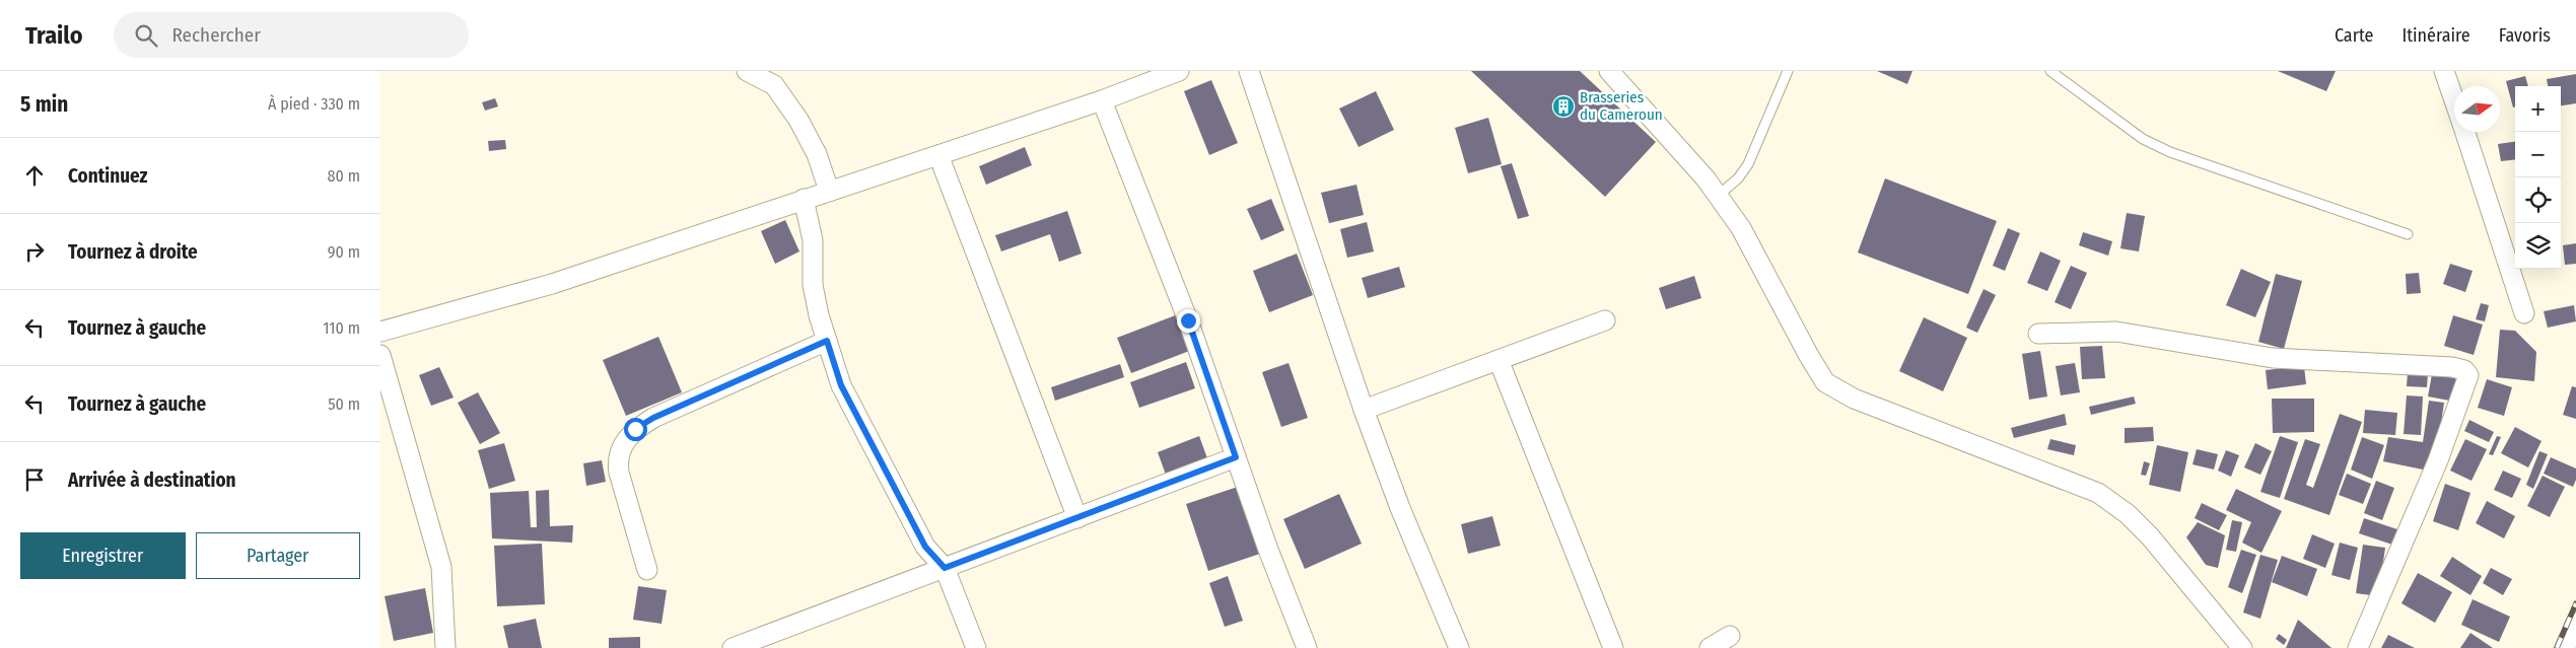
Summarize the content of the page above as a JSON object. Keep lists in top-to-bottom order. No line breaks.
{"places":{"building":["Brasseries du Cameroun"]},"north":"right","page":{"header":"Trailo","search":"Rechercher","nav":["Carte","Itinéraire","Favoris"],"heading":["5 min","À pied · 330 m"],"map_buttons":["+","−"],"list":[["Continuez","80 m"],["Tournez à droite","90 m"],["Tournez à gauche","110 m"],["Tournez à gauche","50 m"],"Arrivée à destination"],"buttons":["Enregistrer","Partager"]}}
